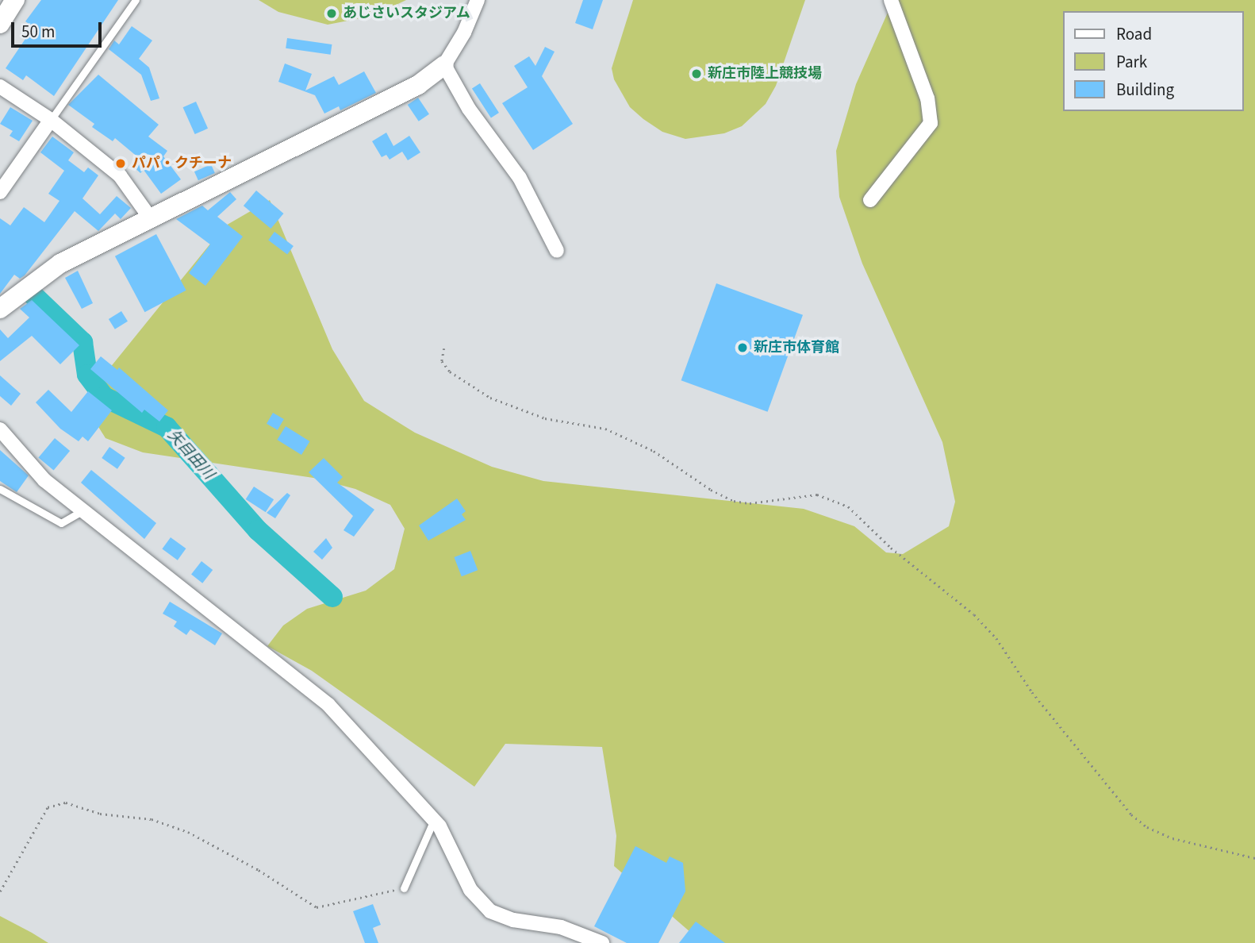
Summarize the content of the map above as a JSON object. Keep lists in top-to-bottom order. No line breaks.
{"water":["矢目田川"],"places":["あじさいスタジアム","新庄市陸上競技場","パパ・クチーナ","新庄市体育館"],"legend":["Road","Park","Building"],"scale_bar":"50 m"}
